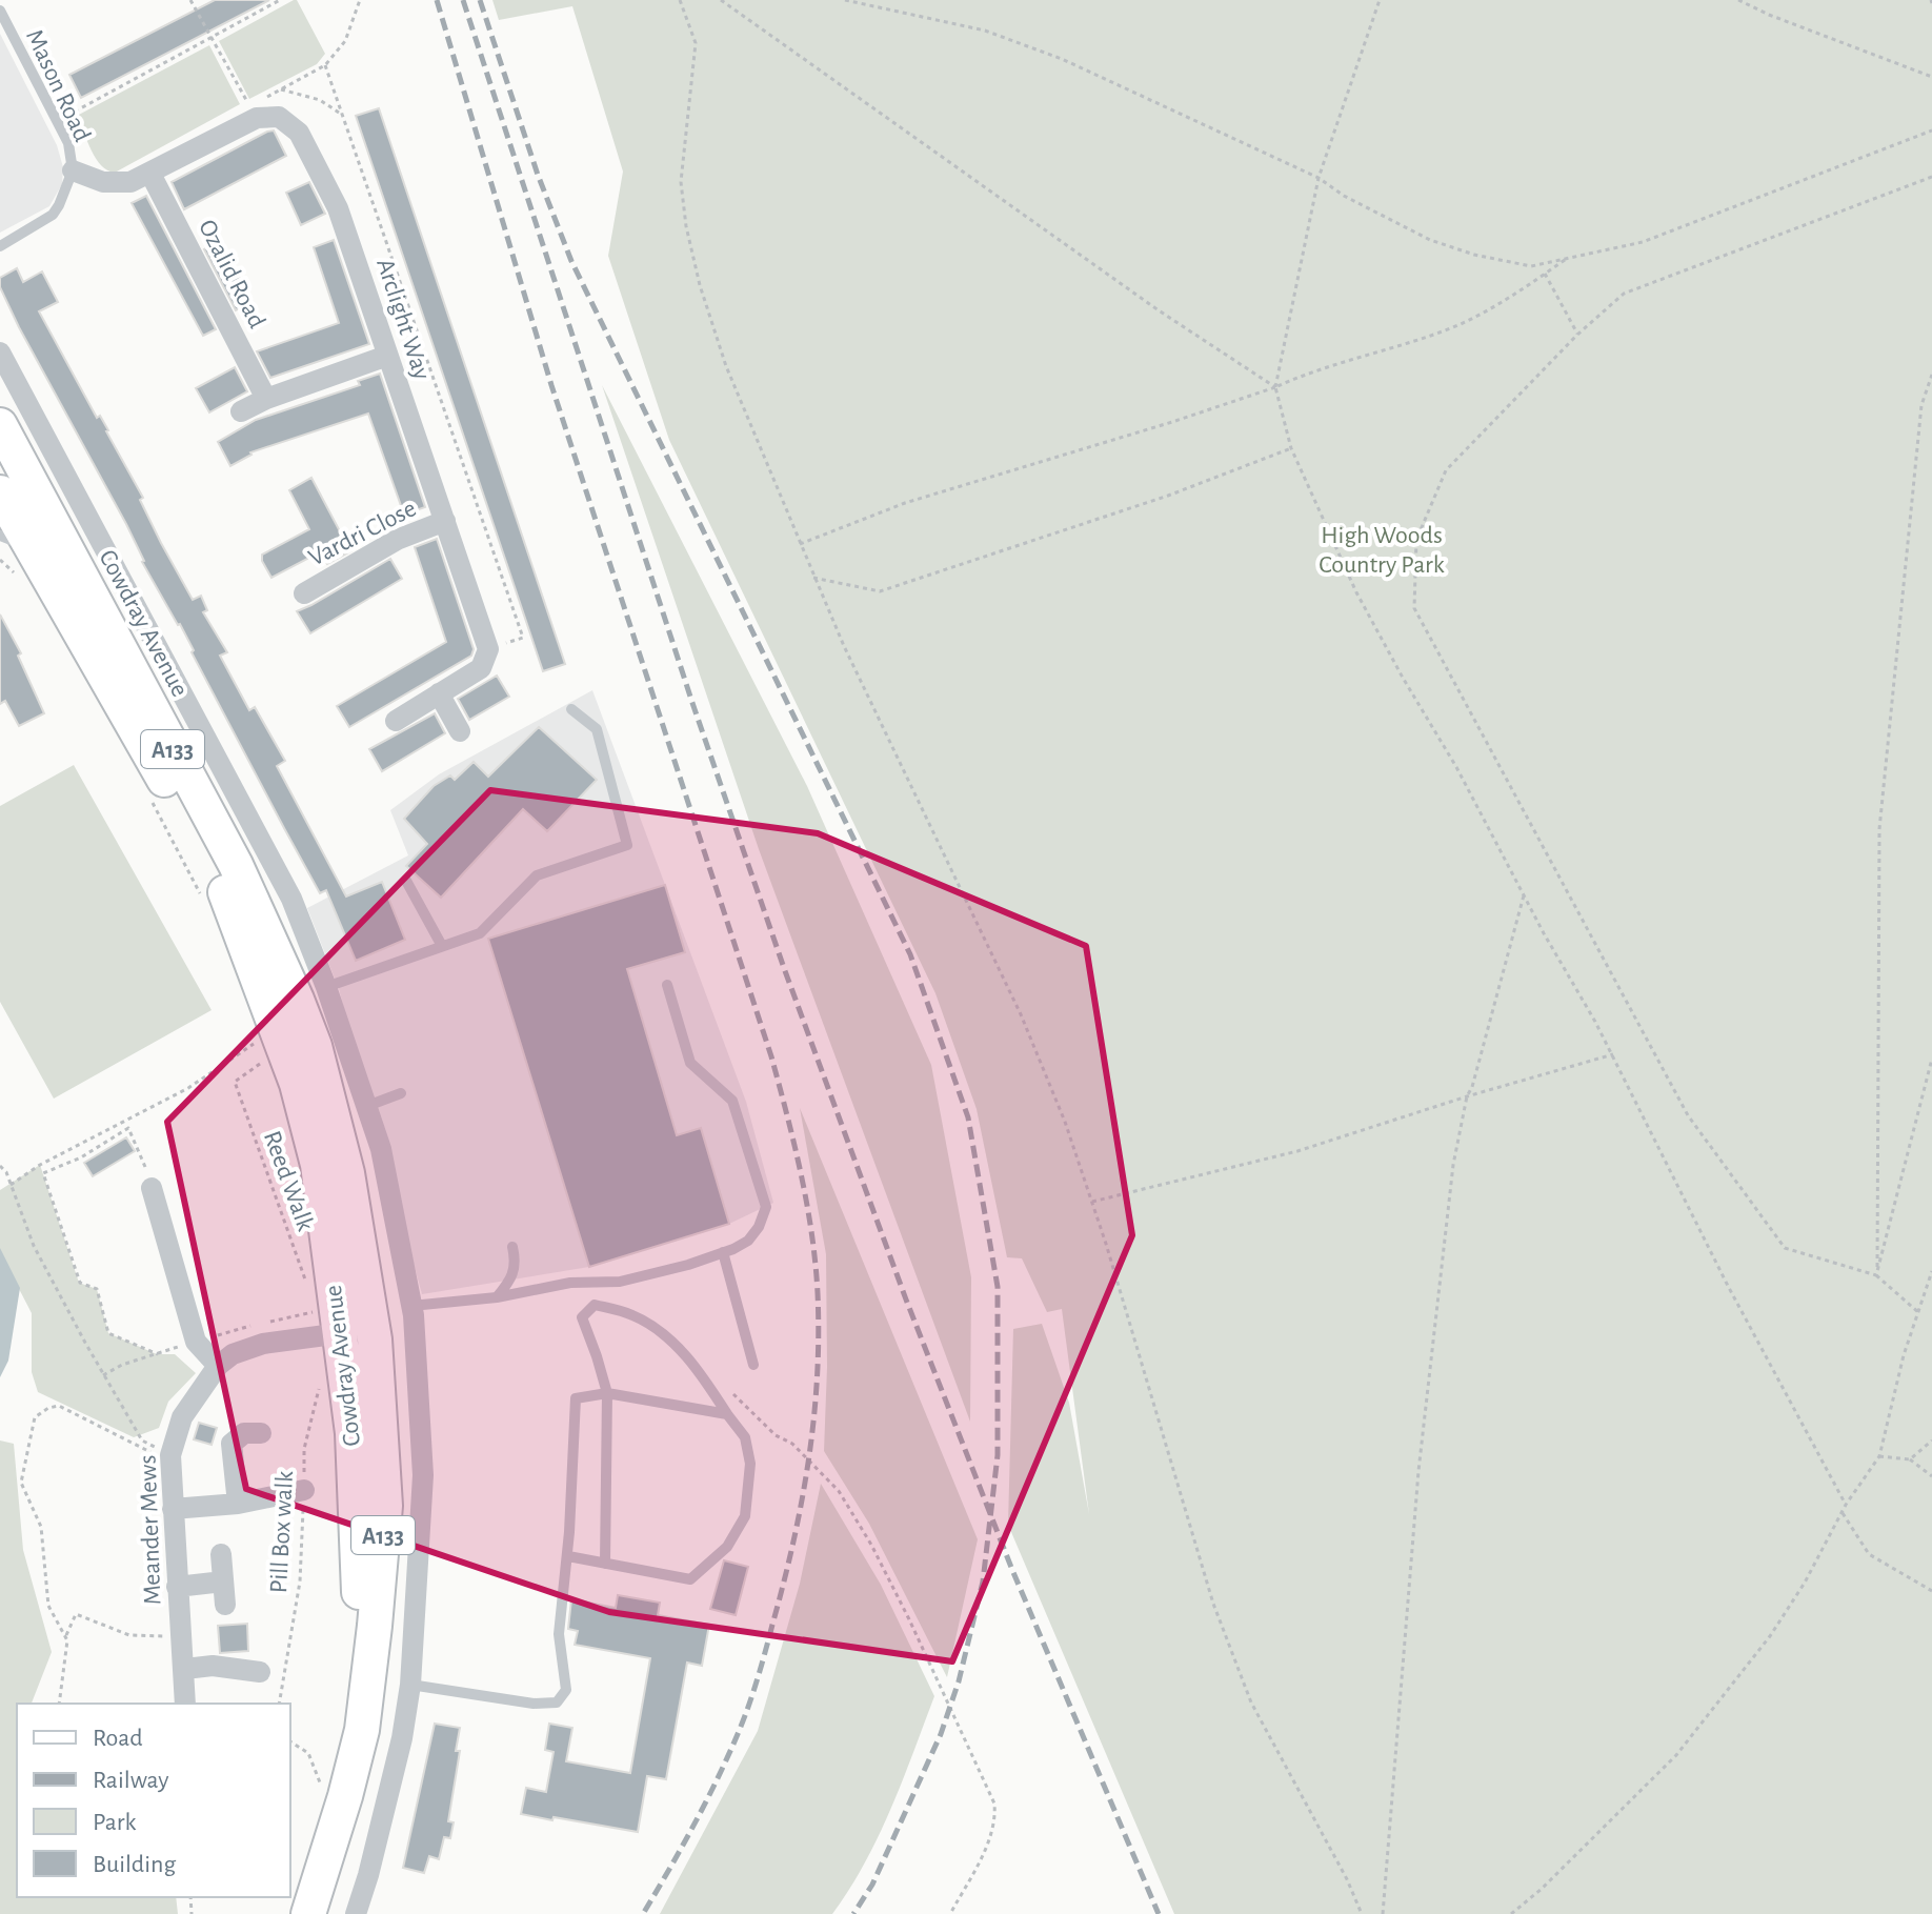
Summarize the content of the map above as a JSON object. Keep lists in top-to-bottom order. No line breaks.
{"streets":{"main road":["Cowdray Avenue","A133"],"street":["Ozalid Road","Arclight Way","Vardri Close","Meander Mews"],"lane":["Mason Road"],"path":["Reed Walk","Pill Box walk"]},"crossings":[["Arclight Way","Vardri Close"],["Cowdray Avenue","Meander Mews"]],"parks":["High Woods Country Park"],"legend":["Road","Railway","Park","Building"]}
